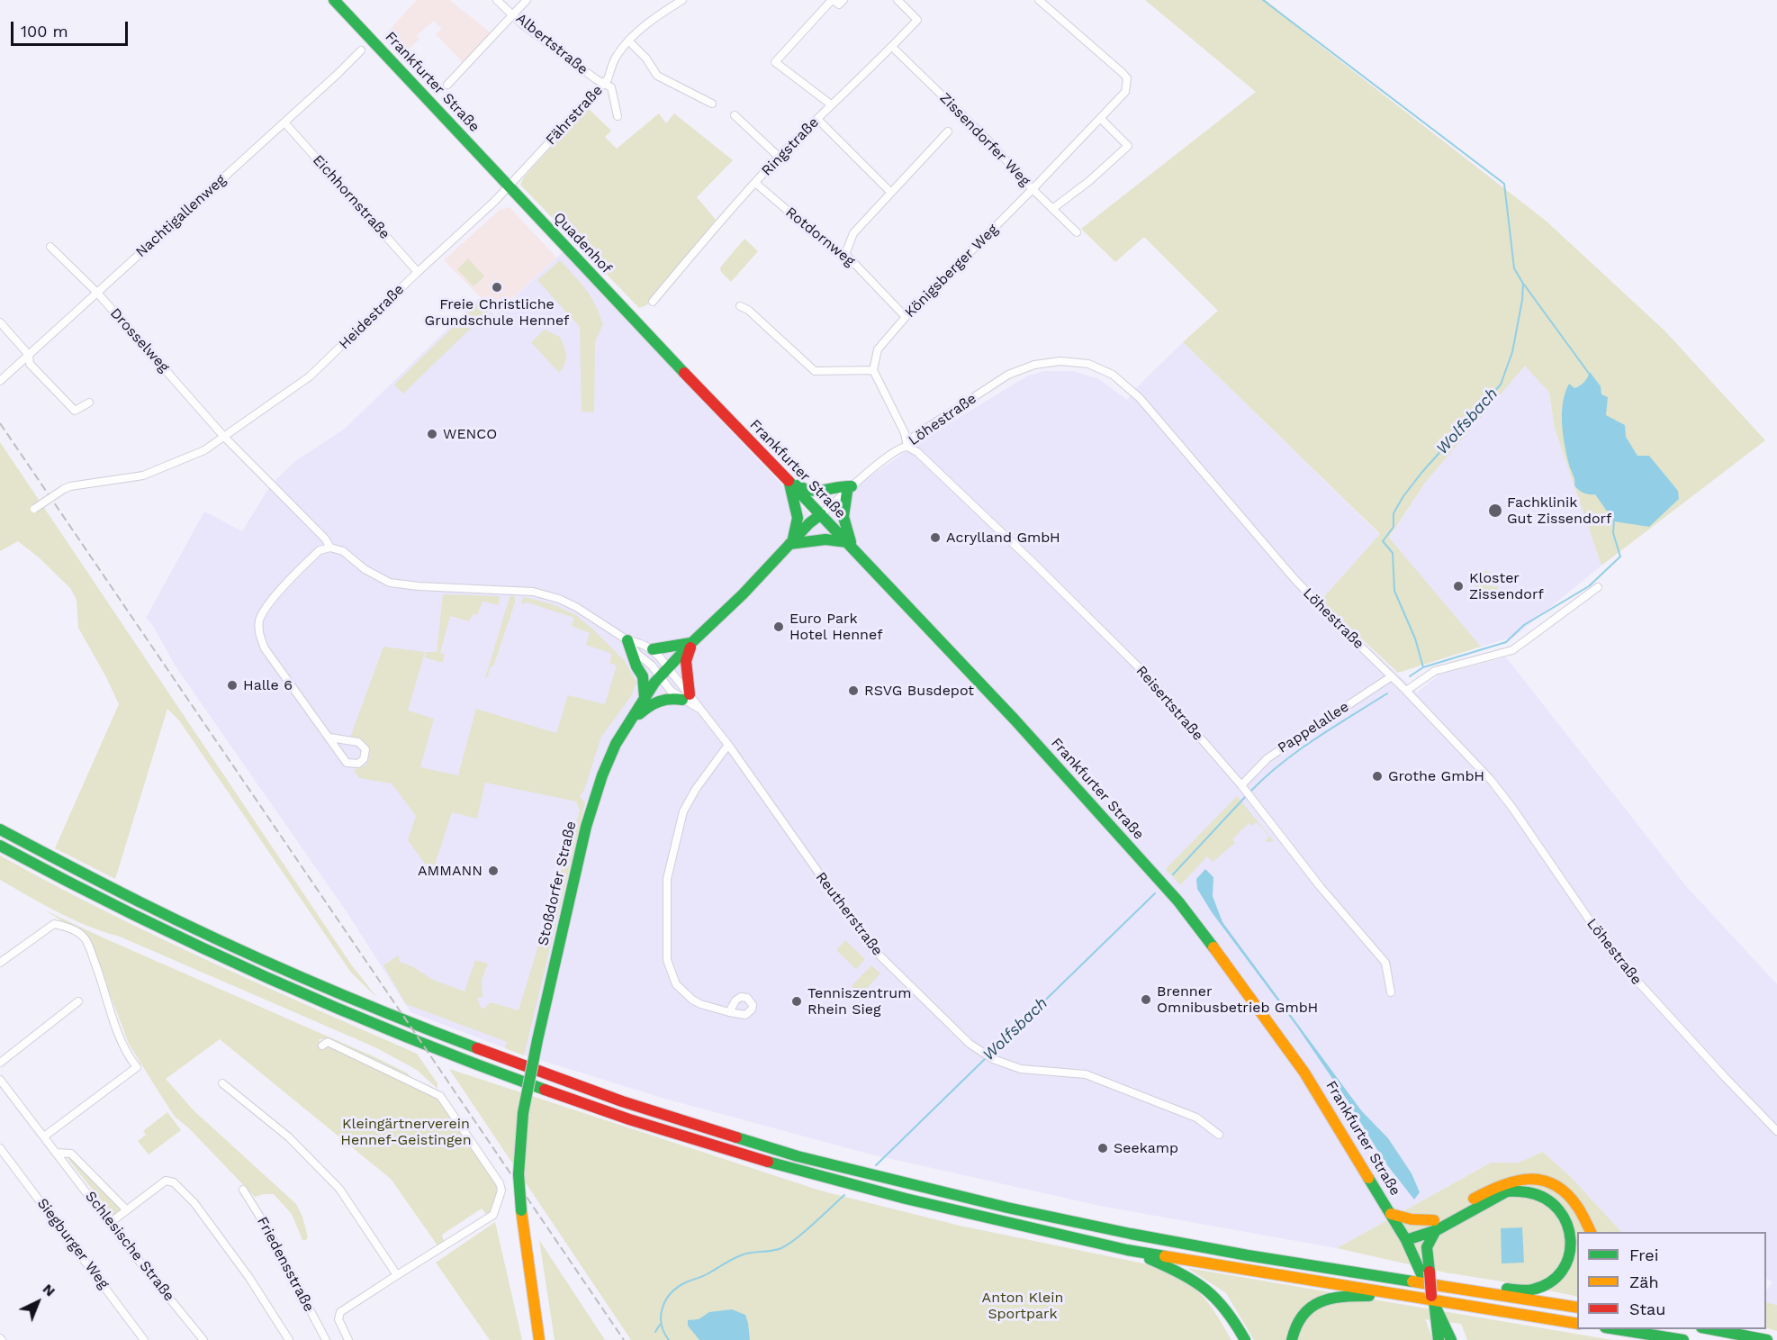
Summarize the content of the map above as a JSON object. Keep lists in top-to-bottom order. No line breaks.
{"streets":{"main road":["Frankfurter Straße","Quadenhof","Stoßdorfer Straße"],"street":["Albertstraße","Fährstraße","Zissendorfer Weg","Ringstraße","Eichhornstraße","Nachtigallenweg","Rotdornweg","Königsberger Weg","Heidestraße","Drosselweg","Löhestraße","Reisertstraße","Pappelallee","Reutherstraße","Siegburger Weg","Schlesische Straße","Friedensstraße"]},"crossings":[["Albertstraße","Fährstraße"],["Frankfurter Straße","Fährstraße"],["Frankfurter Straße","Quadenhof"],["Frankfurter Straße","Heidestraße"],["Frankfurter Straße","Löhestraße"],["Frankfurter Straße","Stoßdorfer Straße"],["Fährstraße","Quadenhof"],["Fährstraße","Heidestraße"],["Zissendorfer Weg","Ringstraße"],["Zissendorfer Weg","Königsberger Weg"],["Ringstraße","Rotdornweg"],["Eichhornstraße","Nachtigallenweg"],["Eichhornstraße","Heidestraße"],["Nachtigallenweg","Drosselweg"],["Rotdornweg","Königsberger Weg"],["Quadenhof","Heidestraße"],["Heidestraße","Drosselweg"],["Löhestraße","Reisertstraße"],["Löhestraße","Pappelallee"],["Löhestraße","Stoßdorfer Straße"],["Reisertstraße","Pappelallee"],["Stoßdorfer Straße","Reutherstraße"]],"water":["Wolfsbach"],"parks":["Kleingärtnerverein Hennef-Geistingen","Anton Klein Sportpark"],"places":["Freie Christliche Grundschule Hennef","WENCO","Fachklinik Gut Zissendorf","Acrylland GmbH","Kloster Zissendorf","Euro Park Hotel Hennef","Halle 6","RSVG Busdepot","Grothe GmbH","AMMANN","Brenner Omnibusbetrieb GmbH","Tenniszentrum Rhein Sieg","Seekamp"],"legend":["Frei","Zäh","Stau"],"scale_bar":"100 m","north":"top right"}
